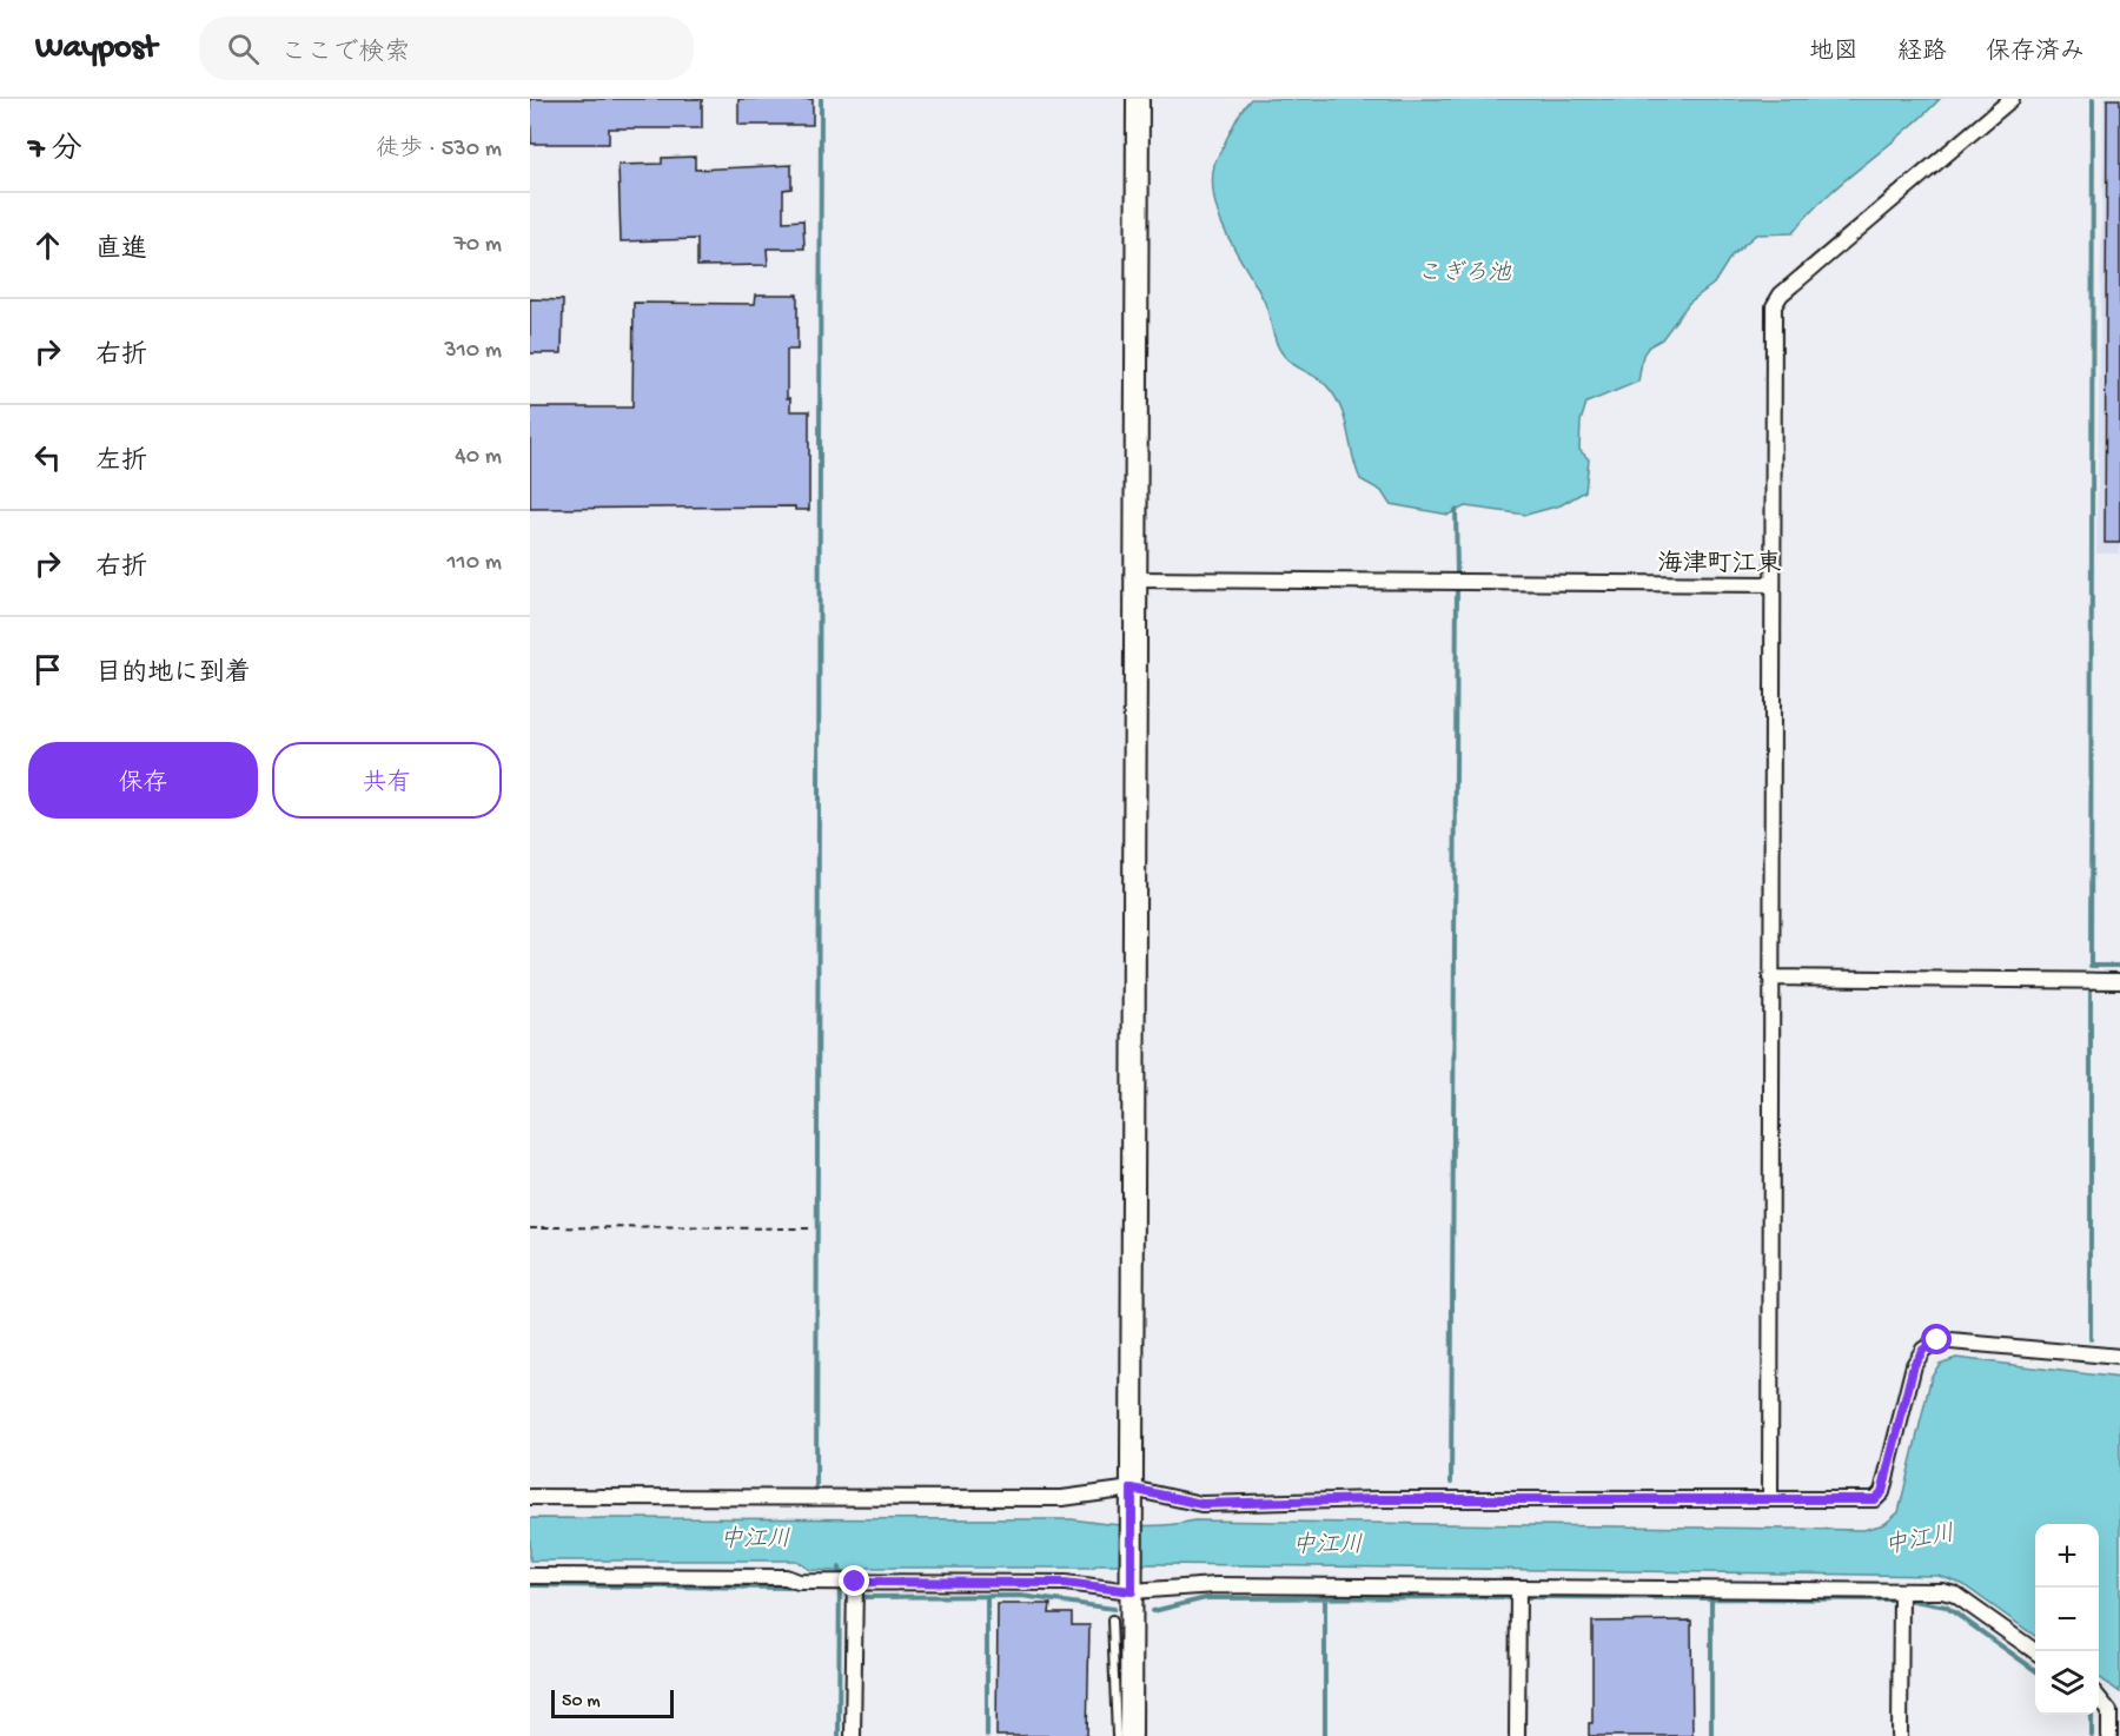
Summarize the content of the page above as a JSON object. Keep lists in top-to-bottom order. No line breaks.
{"districts":["海津町江東"],"water":["こぎろ池","中江川"],"scale_bar":"50 m","page":{"header":"Waypost","search":"ここで検索","nav":["地図","経路","保存済み"],"heading":["7 分","徒歩 · 530 m"],"list":[["直進","70 m"],["右折","310 m"],["左折","40 m"],["右折","110 m"],"目的地に到着"],"buttons":["保存","共有"],"map_buttons":["+","−"],"scale":"50 m"}}
